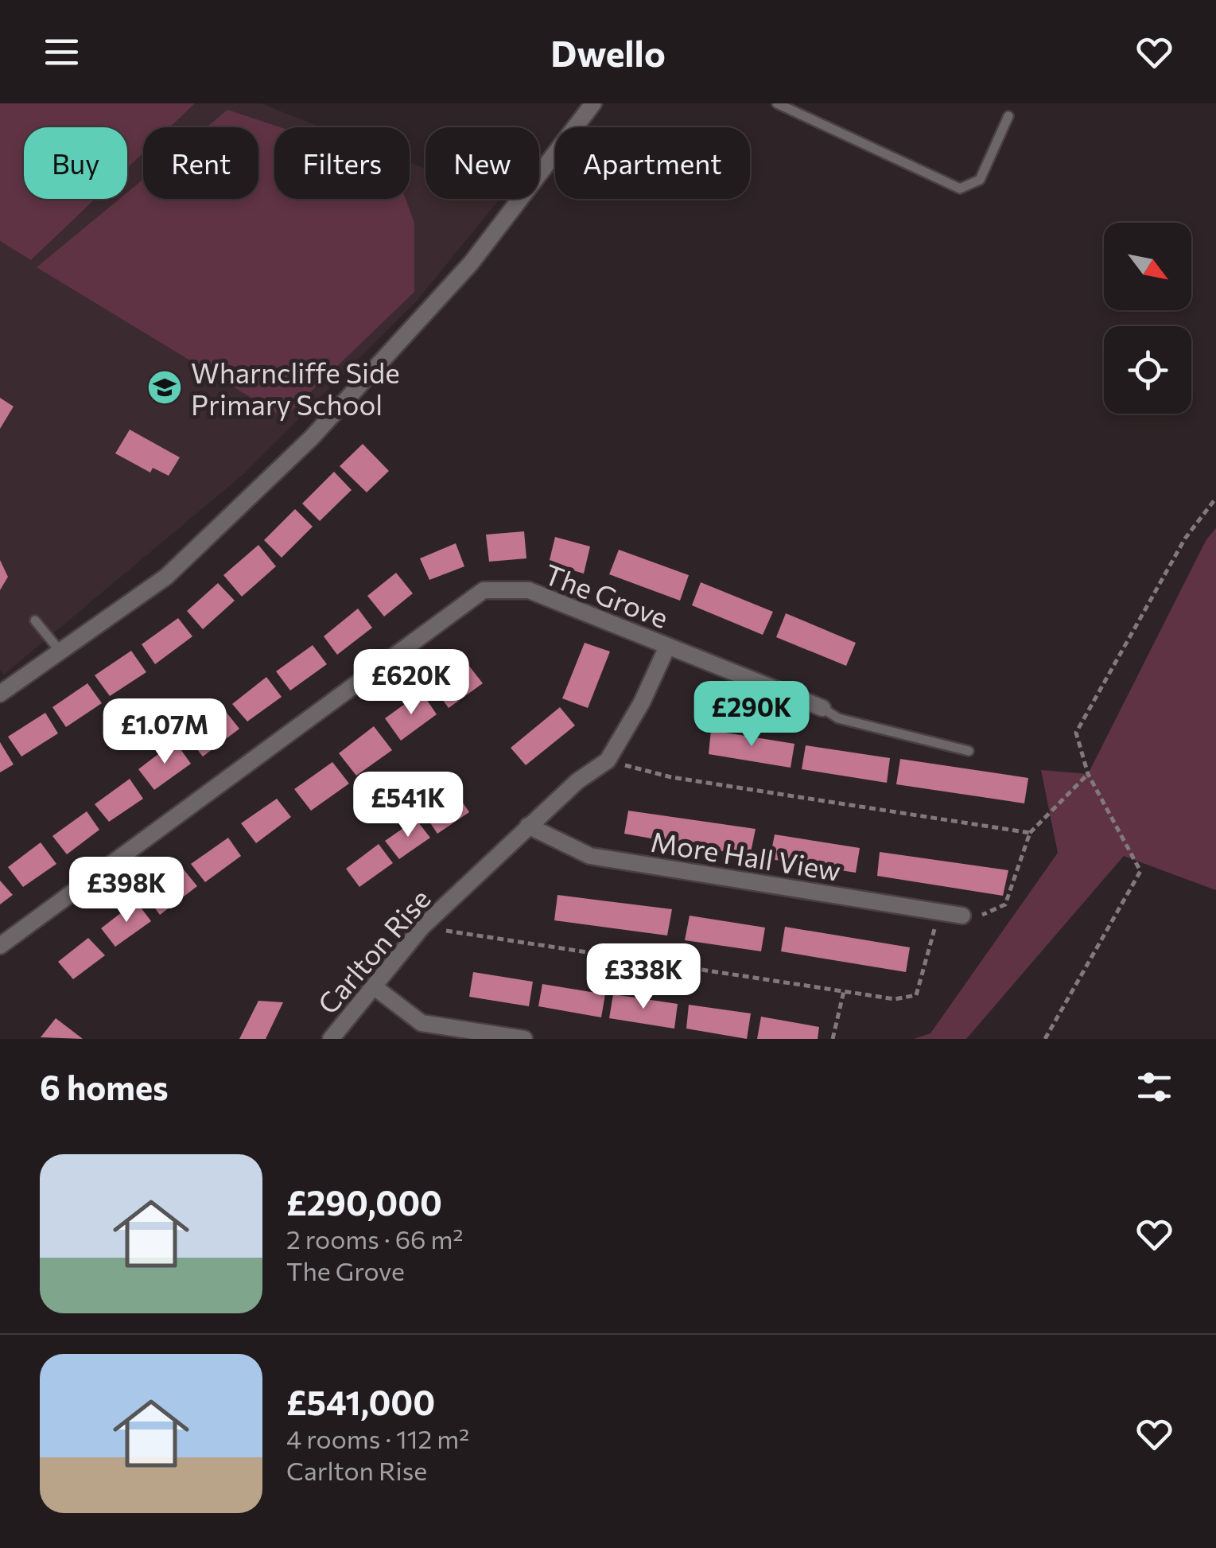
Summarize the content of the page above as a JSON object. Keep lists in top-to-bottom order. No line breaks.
{"streets":{"street":["The Grove","More Hall View","Carlton Rise"]},"crossings":[["The Grove","Carlton Rise"],["More Hall View","Carlton Rise"]],"places":{"school or university":["Wharncliffe Side Primary School"]},"north":"bottom right","page":{"header":"Dwello","chip":["Buy","Rent","Filters","New","Apartment"],"price":["£620K","£290K","£1.07M","£541K","£398K","£338K"],"heading":"6 homes","list":[{"name":"£290,000","note":"2 rooms · 66 m² · The Grove"},{"name":"£541,000","note":"4 rooms · 112 m² · Carlton Rise"}]}}
